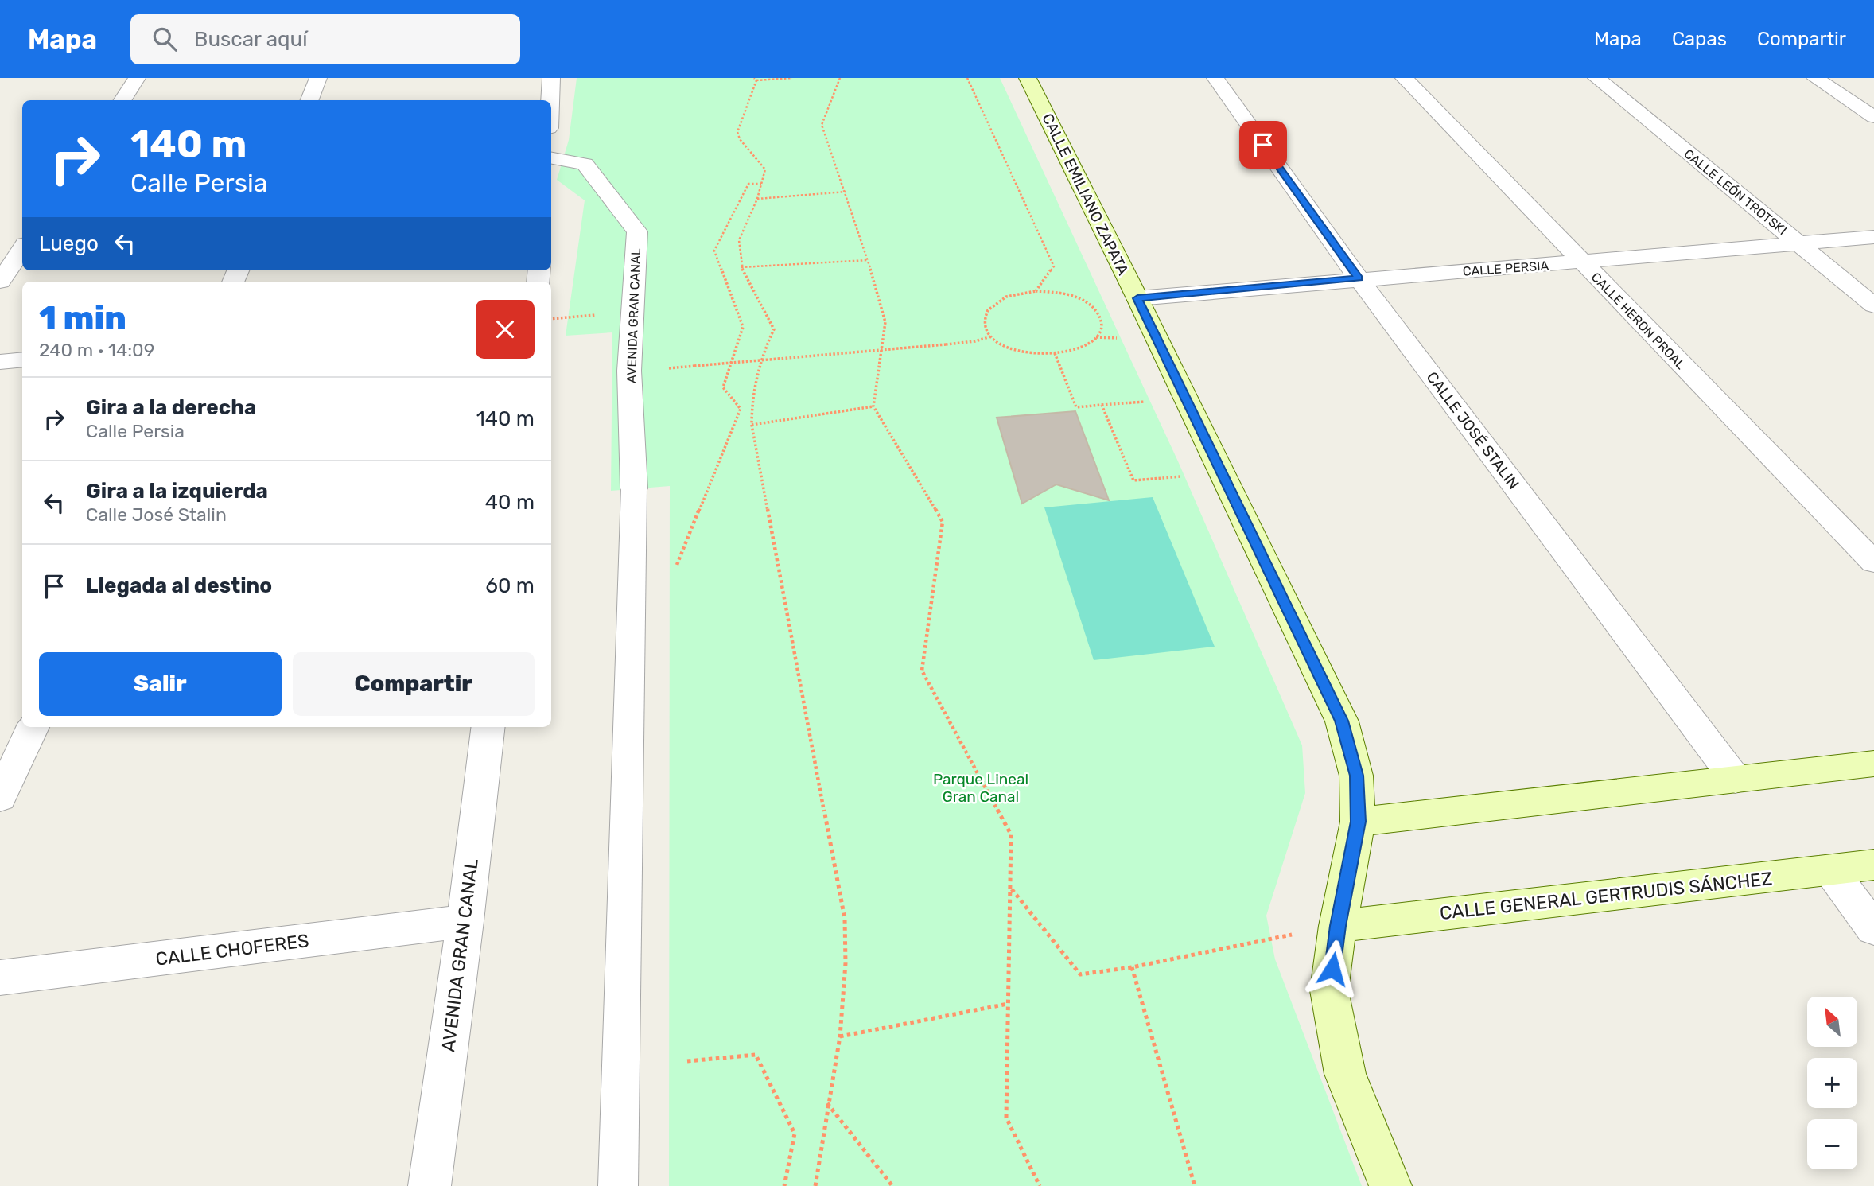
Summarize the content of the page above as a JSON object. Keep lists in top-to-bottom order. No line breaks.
{"streets":{"street":["CALLE LEÓN TROTSKI","CALLE EMILIANO ZAPATA","CALLE PERSIA","AVENIDA GRAN CANAL","CALLE HERON PROAL","CALLE JOSÉ STALIN","CALLE GENERAL GERTRUDIS SÁNCHEZ","CALLE CHOFERES"]},"crossings":[["CALLE LEÓN TROTSKI","CALLE PERSIA"],["CALLE EMILIANO ZAPATA","CALLE PERSIA"],["CALLE EMILIANO ZAPATA","CALLE GENERAL GERTRUDIS SÁNCHEZ"],["CALLE PERSIA","CALLE HERON PROAL"],["CALLE PERSIA","CALLE JOSÉ STALIN"],["AVENIDA GRAN CANAL","CALLE CHOFERES"]],"parks":["Parque Lineal Gran Canal"],"north":"top left","page":{"header":"Mapa","search":"Buscar aquí","nav":["Mapa","Capas","Compartir"],"turn":["140 m","Calle Persia"],"then":"Luego","heading":["1 min","240 m · 14:09"],"list":[{"name":"Gira a la derecha","note":"Calle Persia","value":"140 m"},{"name":"Gira a la izquierda","note":"Calle José Stalin","value":"40 m"},{"name":"Llegada al destino","value":"60 m"}],"buttons":["Salir","Compartir"],"map_buttons":["+","−"]}}
